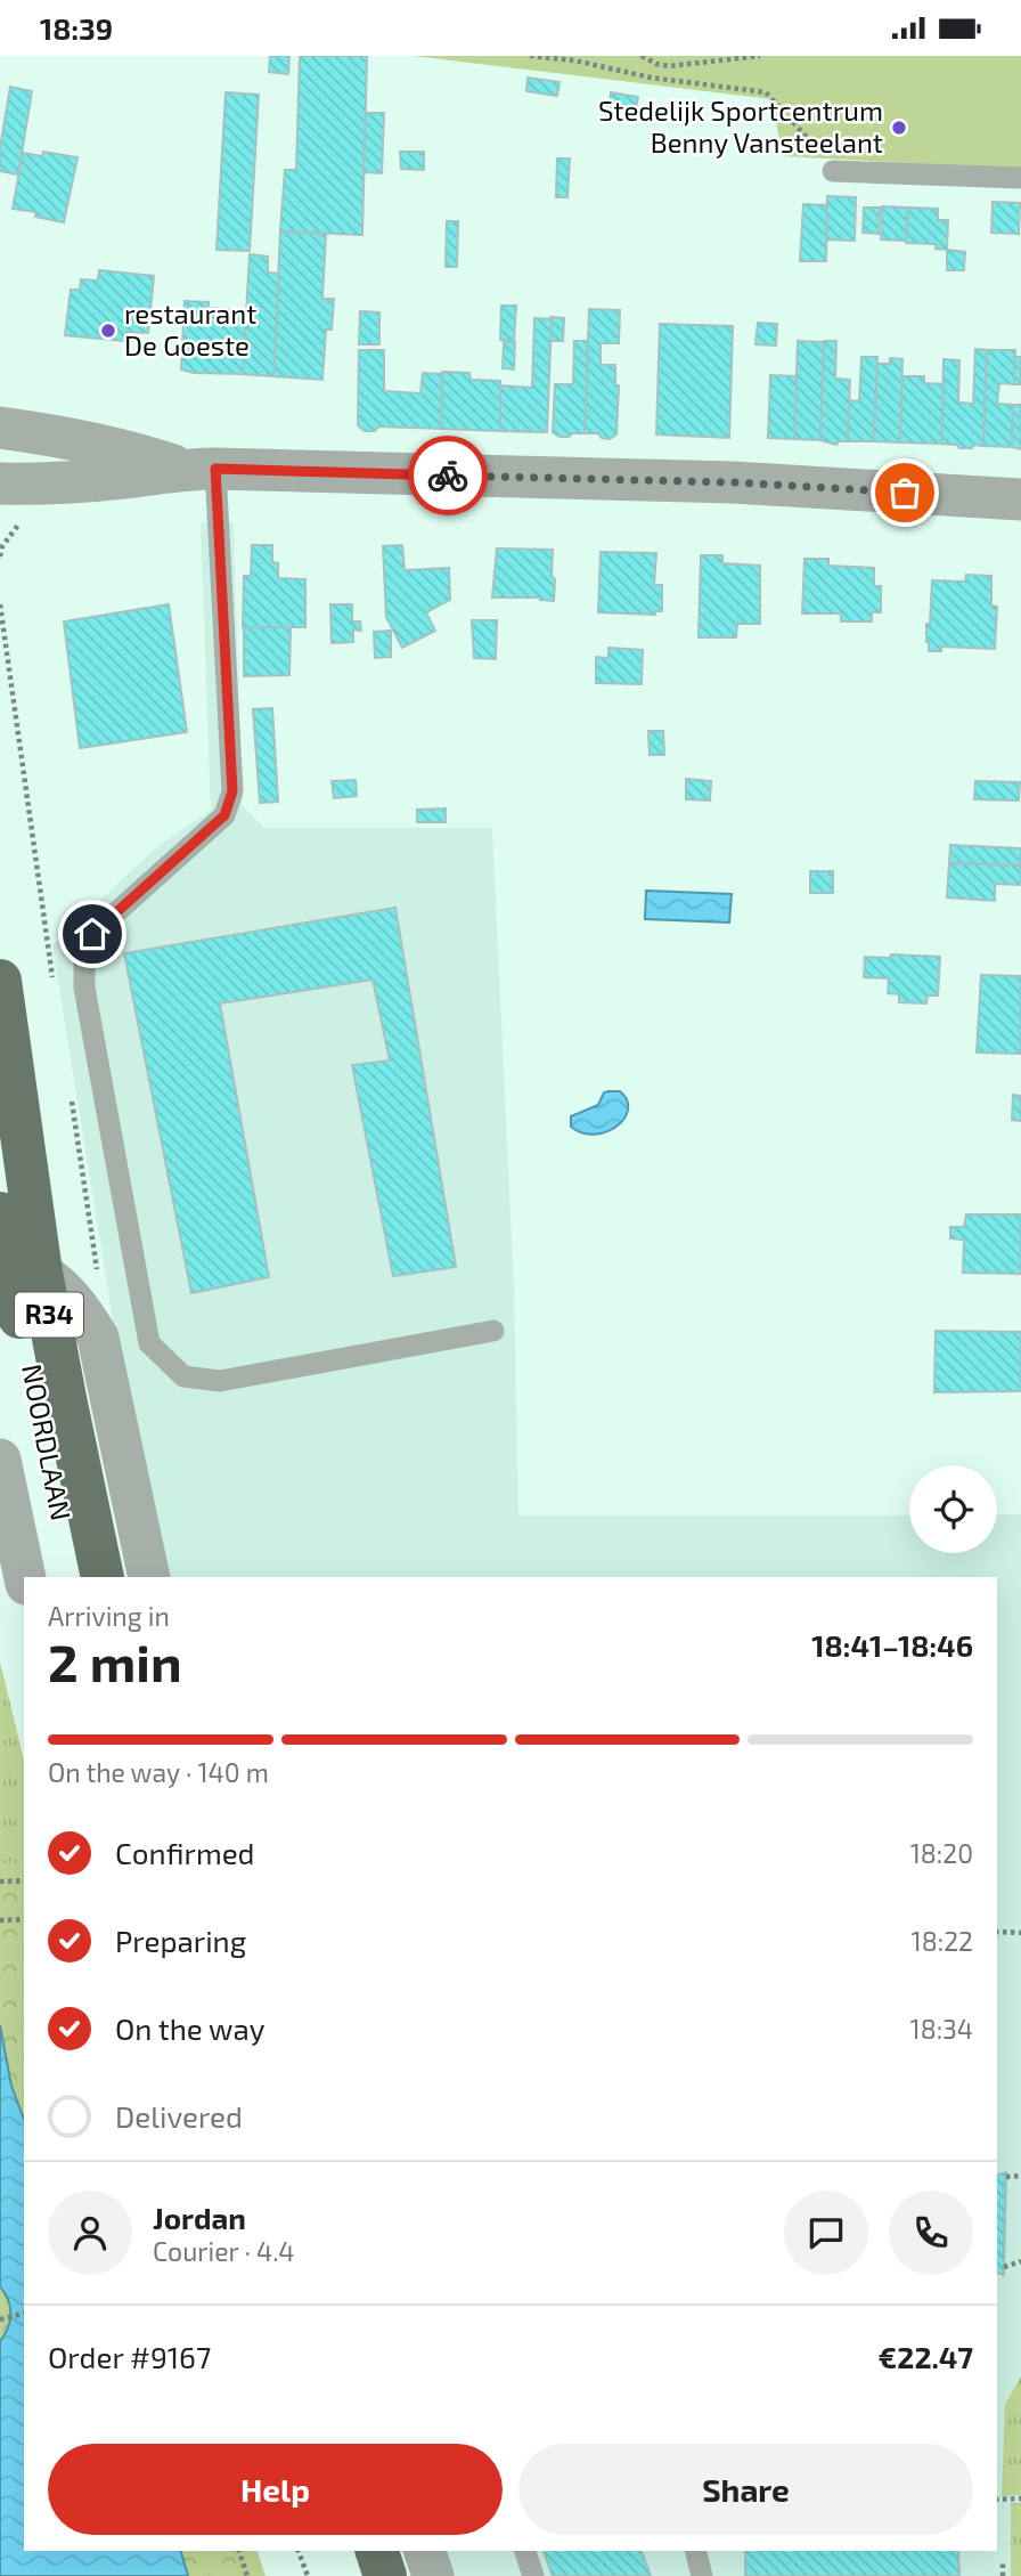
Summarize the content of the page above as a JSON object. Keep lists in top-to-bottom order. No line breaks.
{"streets":{"main road":["R34","NOORDLAAN"]},"places":["Stedelijk Sportcentrum Benny Vansteelant","restaurant De Goeste"],"page":{"status":"18:39","heading":["2 min","Arriving in","18:41–18:46"],"panel":["Jordan","Courier · 4.4","Order #9167","€22.47"],"bar":"On the way · 140 m","list":[["Confirmed","18:20"],["Preparing","18:22"],["On the way","18:34"],"Delivered"],"buttons":["Help","Share"]}}
